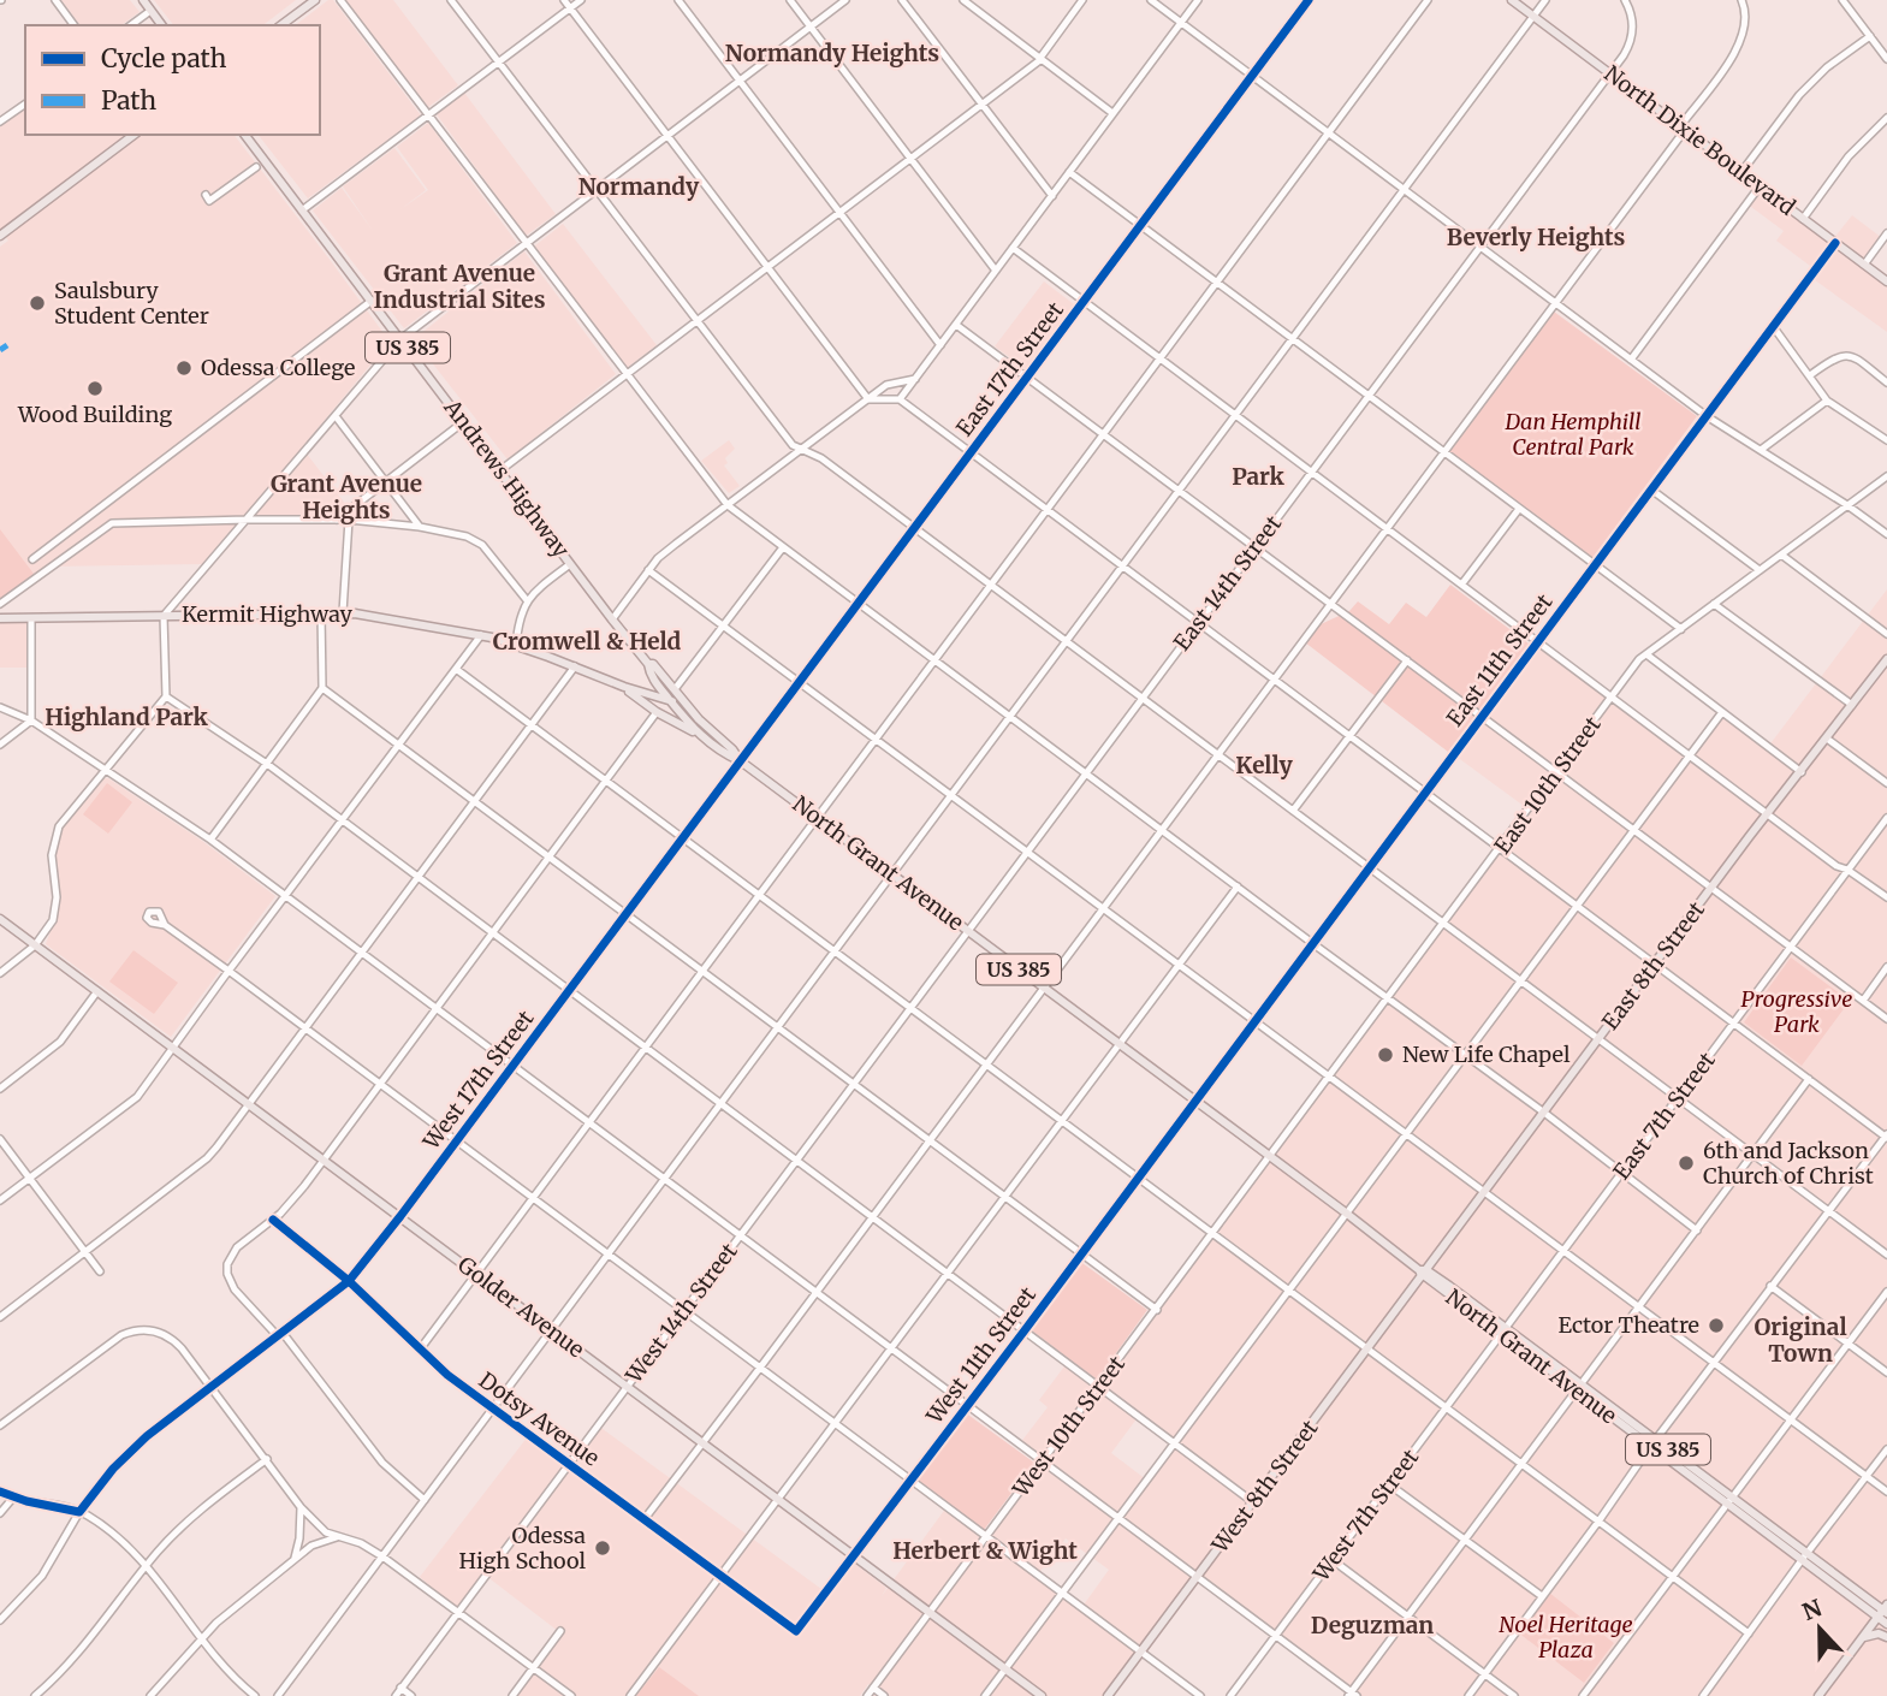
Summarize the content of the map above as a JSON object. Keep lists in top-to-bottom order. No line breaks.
{"streets":{"main road":["North Dixie Boulevard","US 385","Andrews Highway","Kermit Highway","North Grant Avenue","East 8th Street","Golder Avenue","West 8th Street"],"street":["East 17th Street","East 14th Street","East 11th Street","East 10th Street","West 17th Street","East 7th Street","West 14th Street","West 11th Street","Dotsy Avenue","West 10th Street","West 7th Street"]},"crossings":[["North Dixie Boulevard","East 14th Street"],["North Dixie Boulevard","East 11th Street"],["East 17th Street","North Grant Avenue"],["East 17th Street","West 17th Street"],["Andrews Highway","Kermit Highway"],["Andrews Highway","North Grant Avenue"],["East 14th Street","North Grant Avenue"],["East 14th Street","West 14th Street"],["Kermit Highway","North Grant Avenue"],["East 11th Street","North Grant Avenue"],["East 11th Street","West 11th Street"],["East 10th Street","North Grant Avenue"],["East 10th Street","West 10th Street"],["North Grant Avenue","East 8th Street"],["North Grant Avenue","West 17th Street"],["North Grant Avenue","East 7th Street"],["North Grant Avenue","West 14th Street"],["North Grant Avenue","West 11th Street"],["North Grant Avenue","West 10th Street"],["North Grant Avenue","West 8th Street"],["North Grant Avenue","West 7th Street"],["East 8th Street","West 8th Street"],["West 17th Street","Golder Avenue"],["West 17th Street","Dotsy Avenue"],["East 7th Street","West 7th Street"],["Golder Avenue","West 14th Street"],["Golder Avenue","West 11th Street"],["Golder Avenue","West 10th Street"],["West 14th Street","Dotsy Avenue"],["West 11th Street","Dotsy Avenue"]],"districts":["Normandy Heights","Normandy","Beverly Heights","Grant Avenue Industrial Sites","Park","Grant Avenue Heights","Cromwell & Held","Highland Park","Kelly","Original Town","Herbert & Wight","Deguzman"],"parks":["Dan Hemphill Central Park","Progressive Park","Noel Heritage Plaza"],"places":["Saulsbury Student Center","Odessa College","Wood Building","New Life Chapel","6th and Jackson Church of Christ","Ector Theatre","Odessa High School"],"legend":["Cycle path","Path"],"north":"top"}
